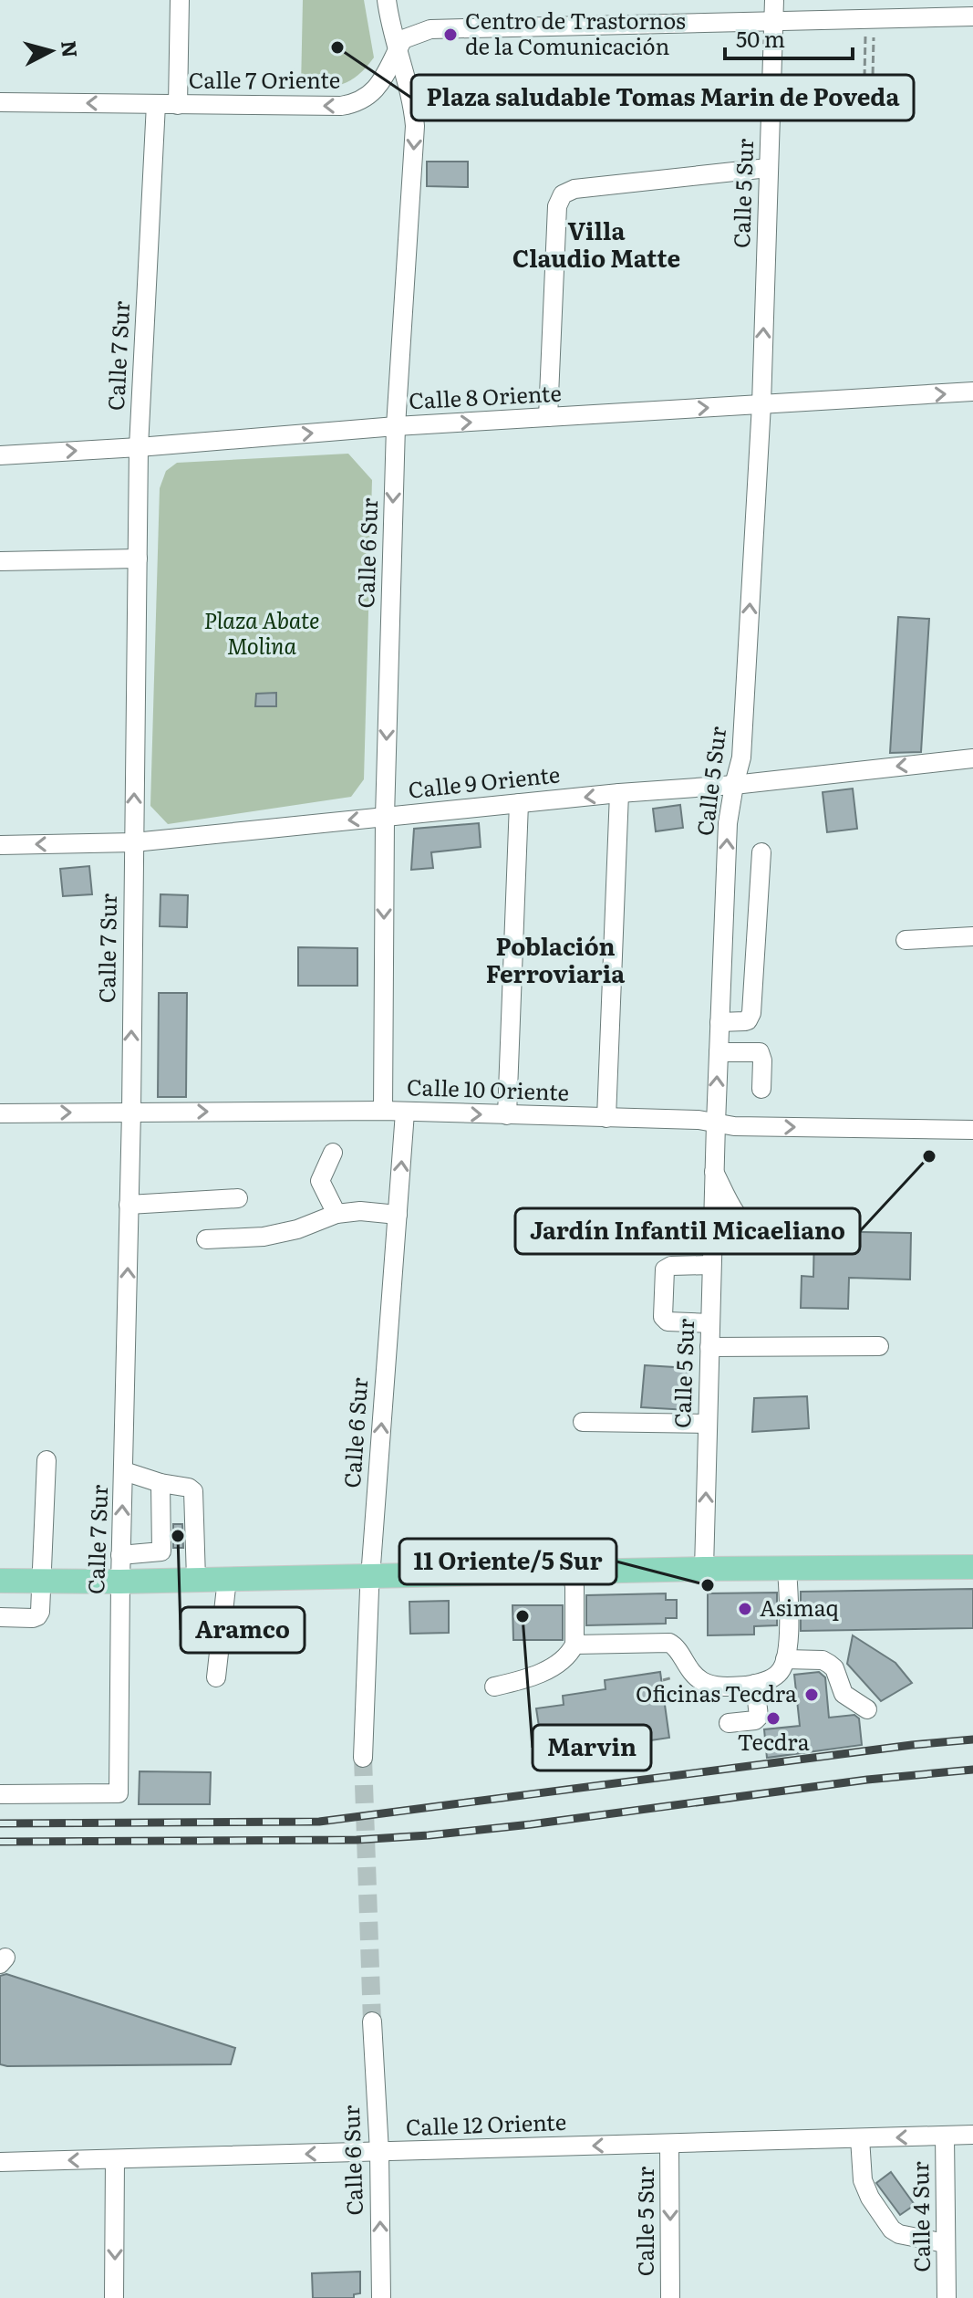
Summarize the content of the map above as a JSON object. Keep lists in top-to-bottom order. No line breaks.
{"streets":{"street":["Calle 7 Oriente","Calle 5 Sur","Calle 7 Sur","Calle 8 Oriente","Calle 6 Sur","Calle 9 Oriente","Calle 10 Oriente","Calle 12 Oriente","Calle 4 Sur"]},"crossings":[["Calle 7 Oriente","Calle 7 Sur"],["Calle 7 Oriente","Calle 6 Sur"],["Calle 5 Sur","Calle 8 Oriente"],["Calle 5 Sur","Calle 9 Oriente"],["Calle 5 Sur","Calle 10 Oriente"],["Calle 5 Sur","Calle 12 Oriente"],["Calle 7 Sur","Calle 8 Oriente"],["Calle 7 Sur","Calle 9 Oriente"],["Calle 7 Sur","Calle 10 Oriente"],["Calle 8 Oriente","Calle 6 Sur"],["Calle 6 Sur","Calle 9 Oriente"],["Calle 6 Sur","Calle 10 Oriente"],["Calle 6 Sur","Calle 12 Oriente"],["Calle 12 Oriente","Calle 4 Sur"]],"one_way":["Calle 7 Oriente","Calle 7 Sur","Calle 8 Oriente","Calle 9 Oriente","Calle 12 Oriente"],"districts":["Villa Claudio Matte","Población Ferroviaria"],"parks":["Plaza Abate Molina"],"places":["Centro de Trastornos de la Comunicación","Plaza saludable Tomas Marin de Poveda","Jardín Infantil Micaeliano","Aramco","11 Oriente/5 Sur","Asimaq","Marvin","Oficinas Tecdra","Tecdra"],"scale_bar":"50 m","north":"right"}
